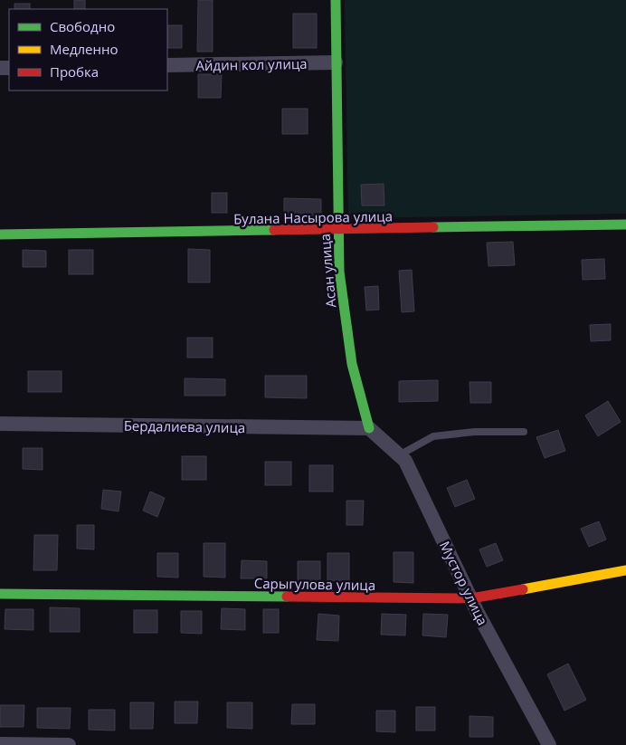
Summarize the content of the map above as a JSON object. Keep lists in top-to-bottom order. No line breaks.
{"streets":{"street":["Айдин кол улица","Булана Насырова улица","Асан улица","Бердалиева улица","Мустор улица","Сарыгулова улица"]},"crossings":[["Айдин кол улица","Асан улица"],["Булана Насырова улица","Асан улица"],["Асан улица","Бердалиева улица"],["Асан улица","Мустор улица"],["Бердалиева улица","Мустор улица"],["Мустор улица","Сарыгулова улица"]],"legend":["Свободно","Медленно","Пробка"]}
